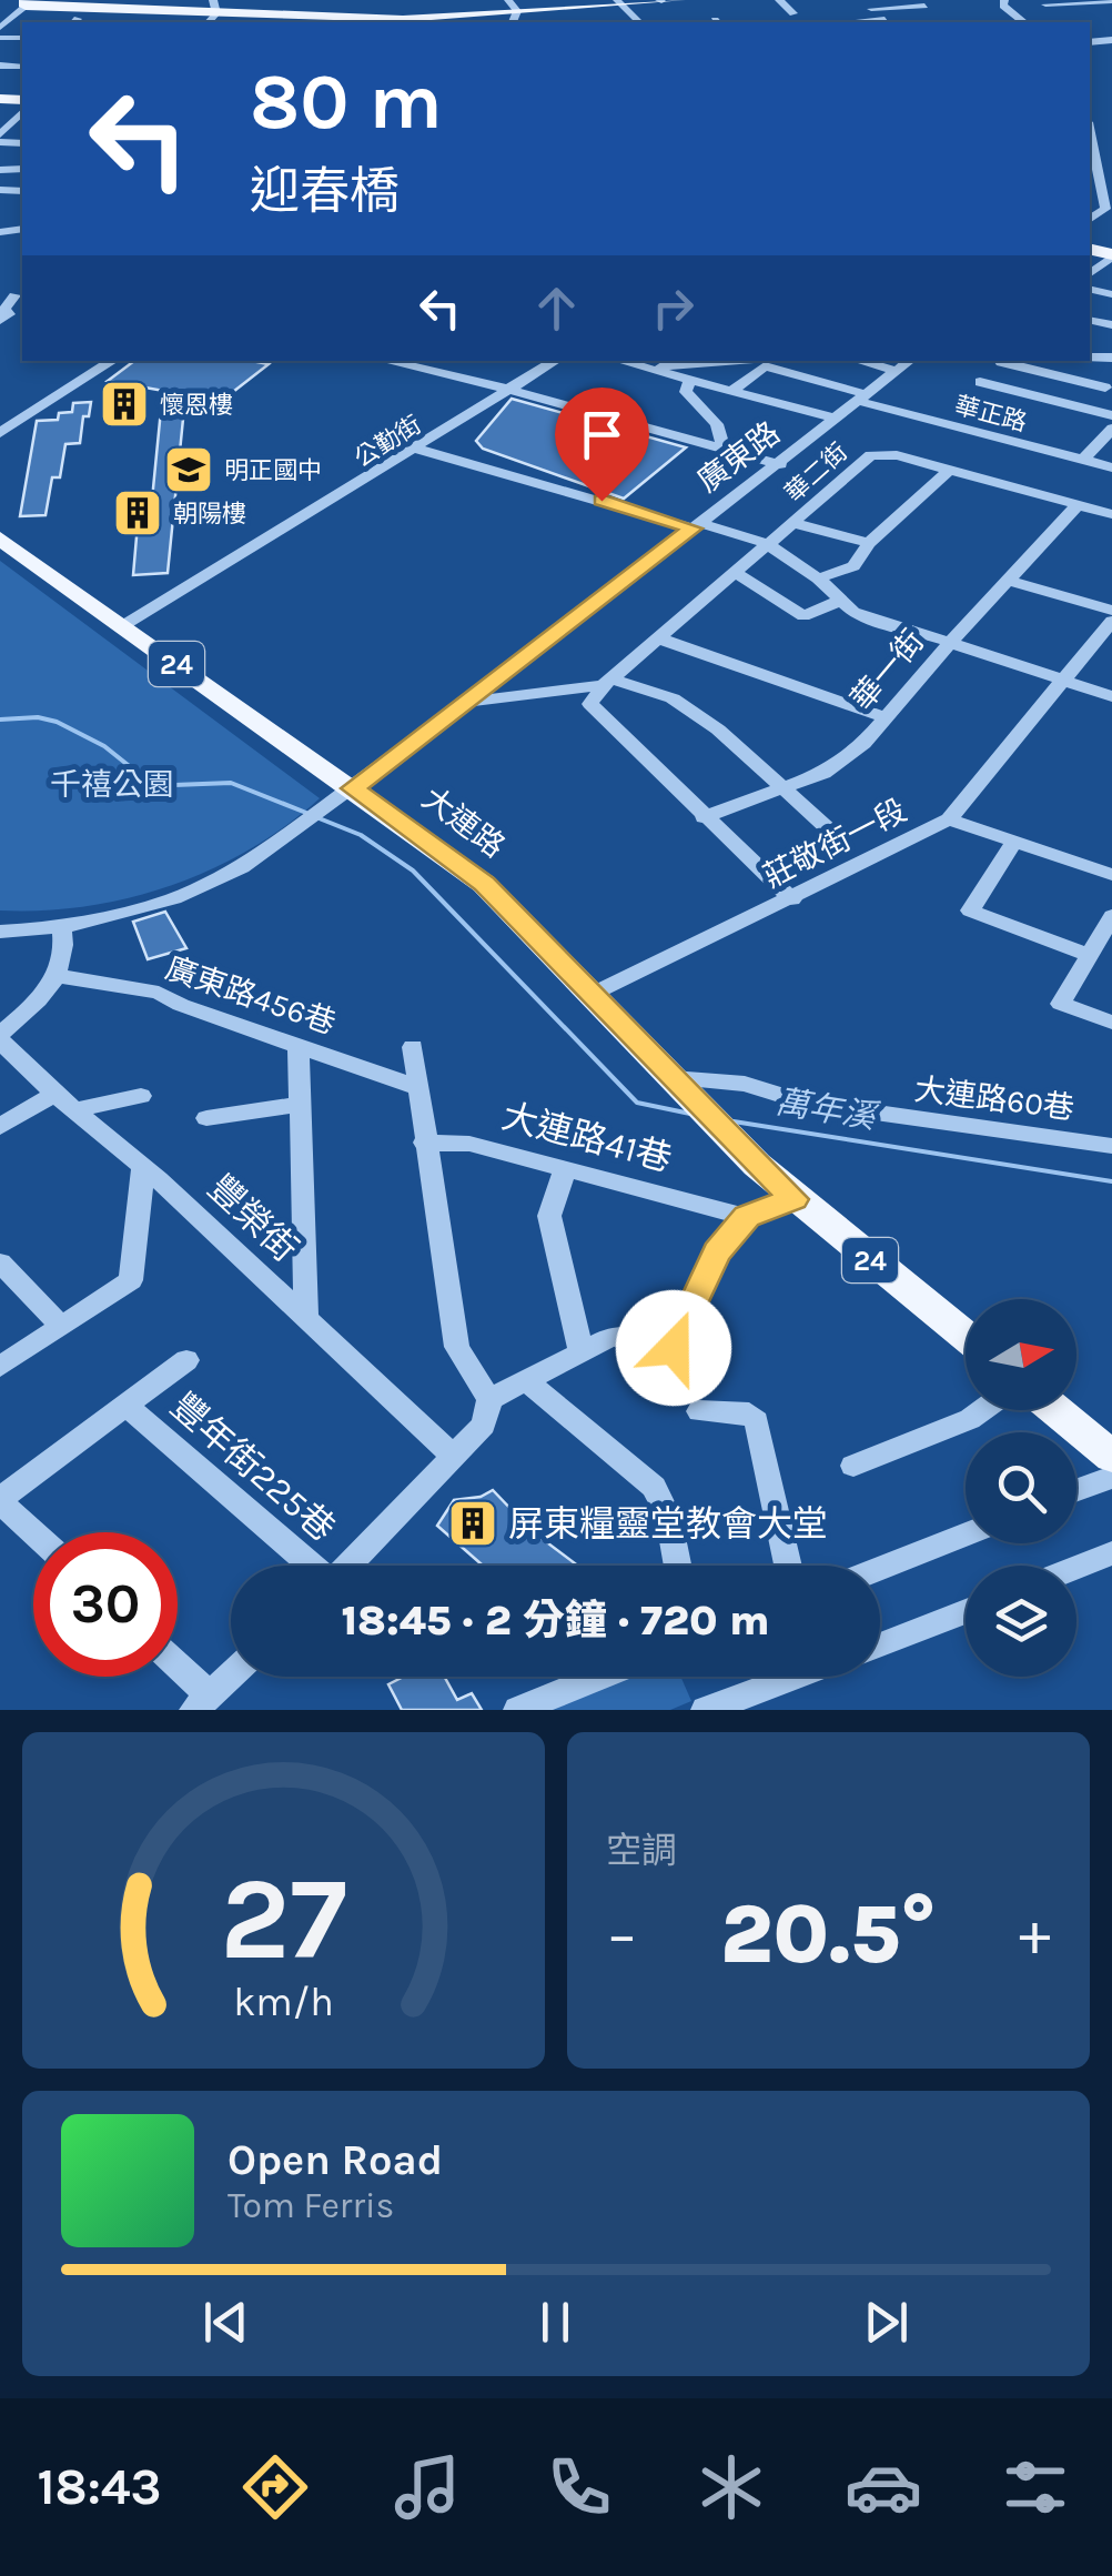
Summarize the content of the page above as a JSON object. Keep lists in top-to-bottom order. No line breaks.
{"streets":{"main road":["24","大連路"],"street":["華正路","公勤街","廣東路","華二街","華一街","莊敬街一段","廣東路456巷","大連路60巷","大連路41巷","豐榮街","豐年街225巷"]},"crossings":[["華正路","廣東路"],["公勤街","大連路"],["廣東路","大連路"],["華二街","華一街"],["24","大連路"],["24","大連路60巷"],["大連路","莊敬街一段"],["大連路","大連路60巷"]],"water":["萬年溪"],"parks":["千禧公園"],"places":{"building":["懷恩樓","朝陽樓","屏東糧靈堂教會大堂"],"school or university":["明正國中"]},"north":"right","page":{"turn":["80 m","迎春橋"],"limit":"30","trip":"18:45 · 2 分鐘 · 720 m","tile":"空調","heat":["−","20.5°","+"],"song":["Open Road","Tom Ferris"],"tabs":"18:43","gauge":["27","km/h"]}}
